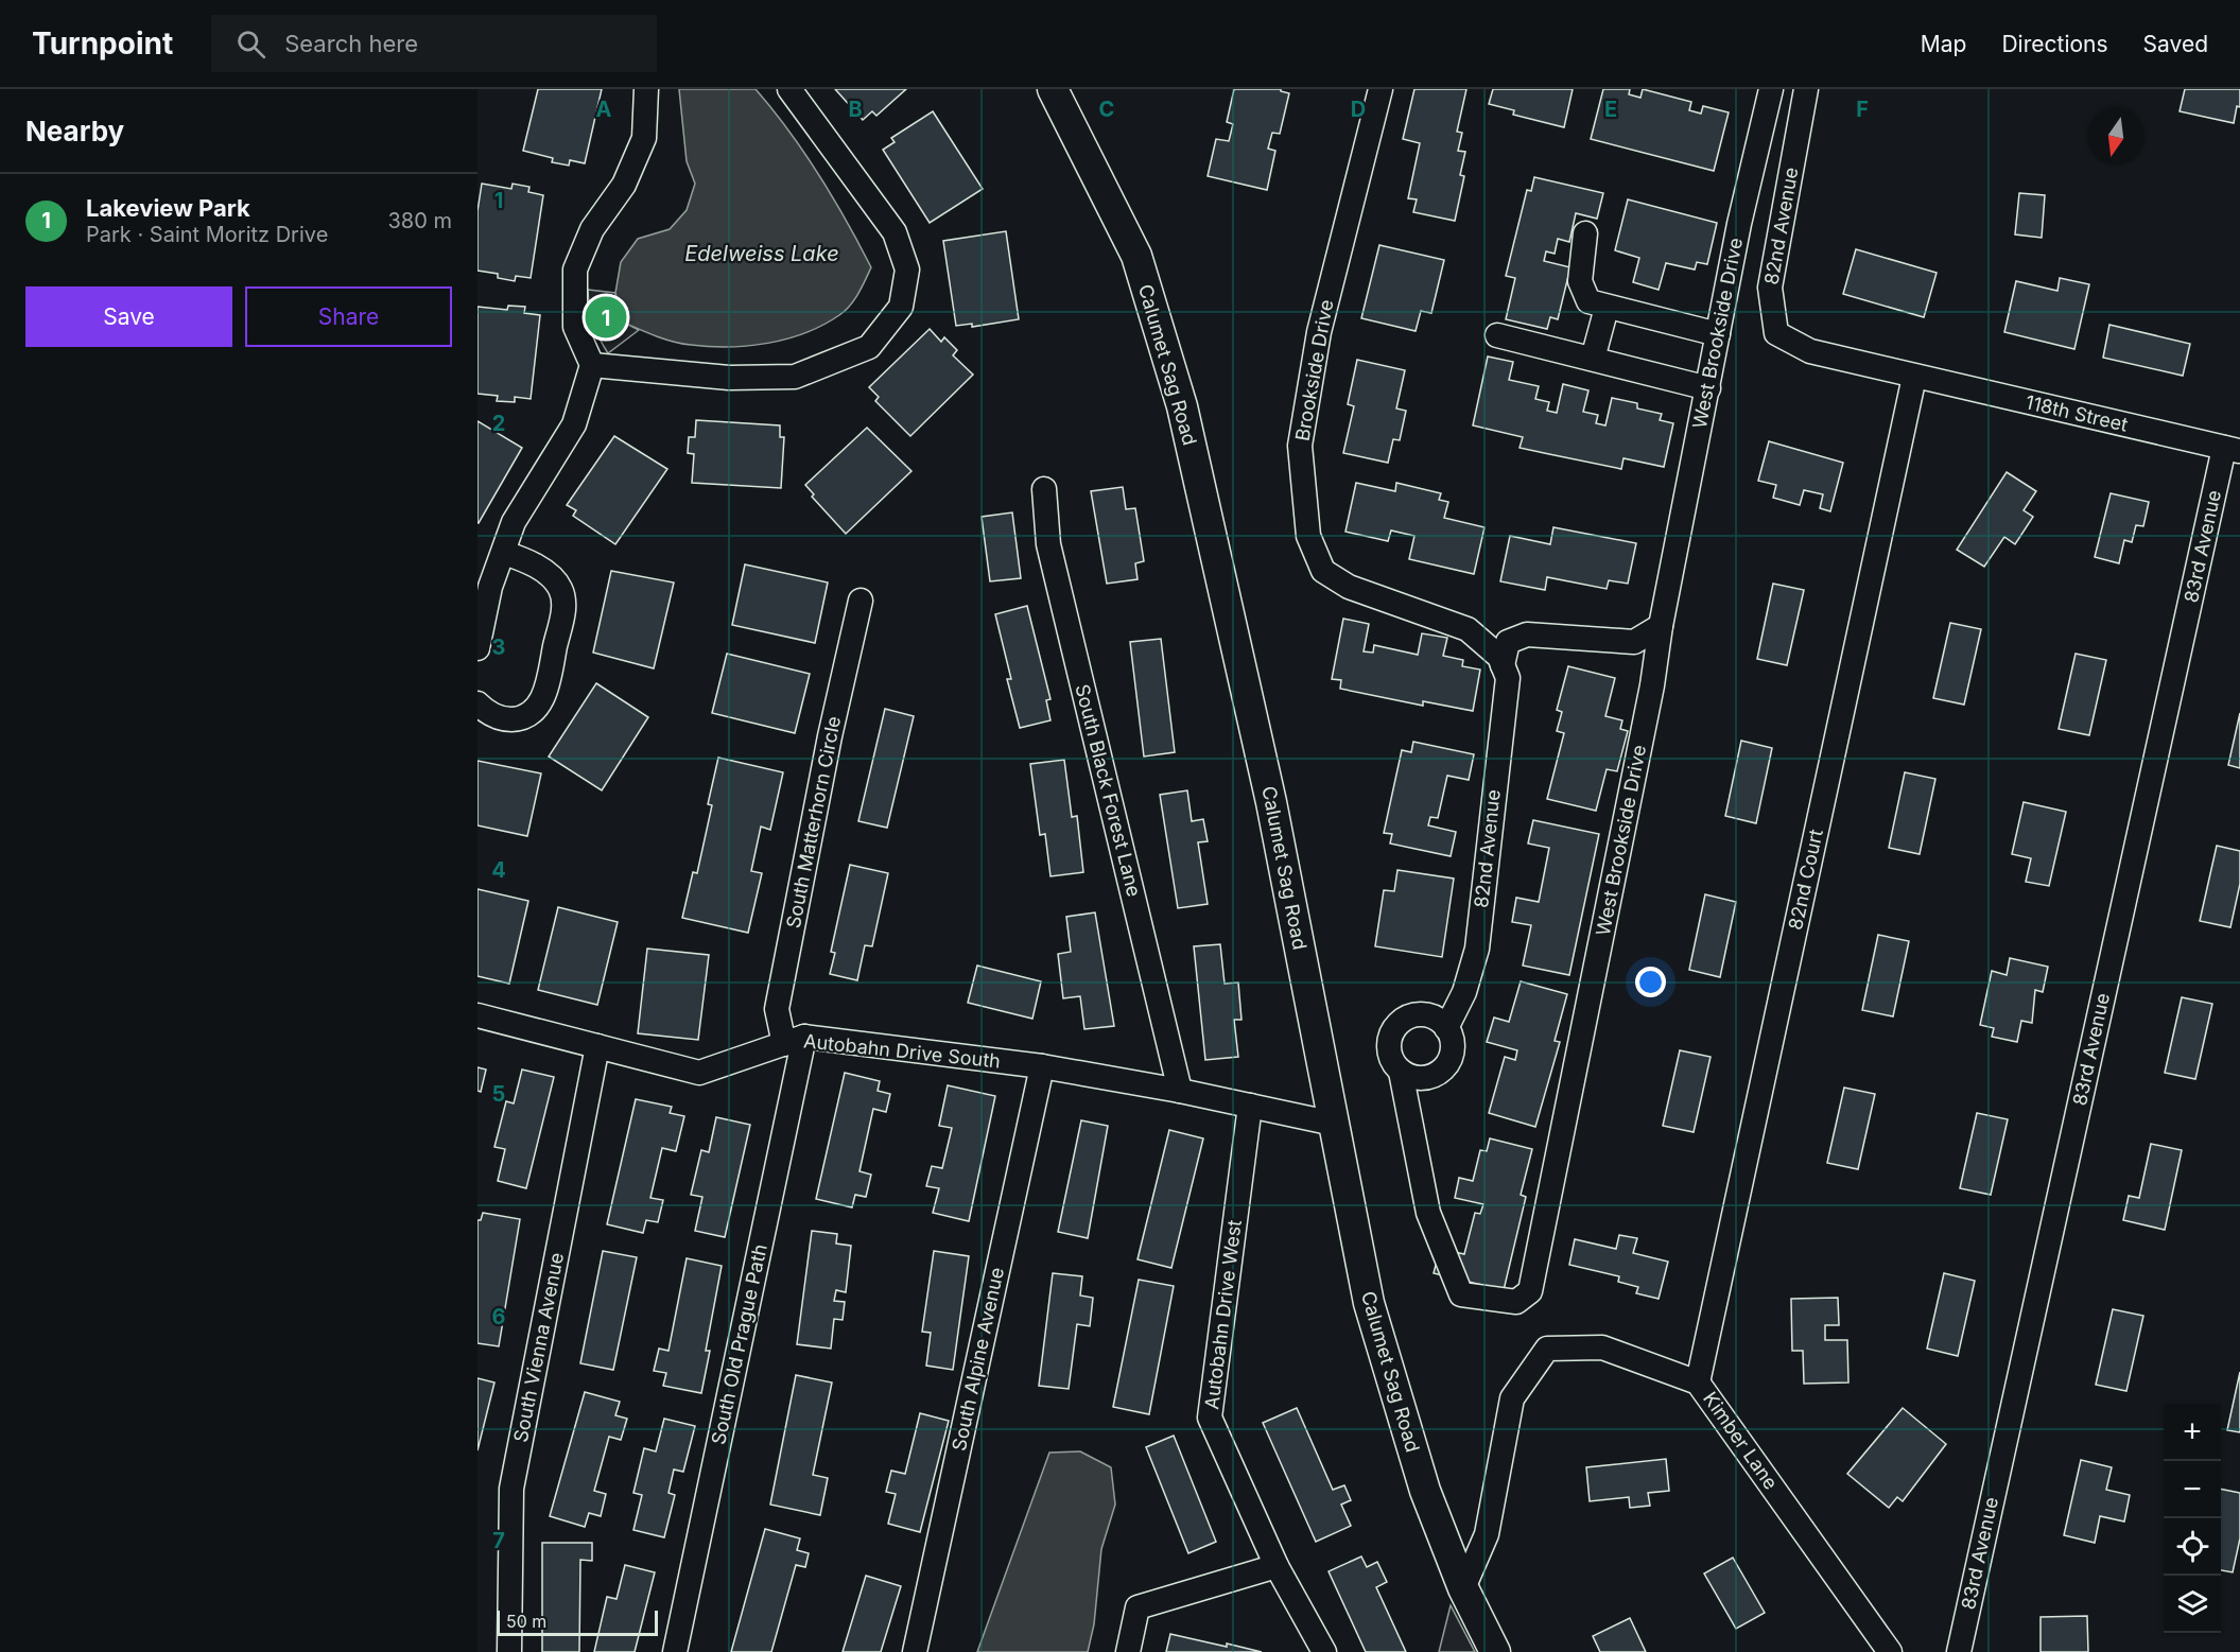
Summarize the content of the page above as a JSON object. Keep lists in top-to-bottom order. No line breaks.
{"streets":{"main road":["Calumet Sag Road"],"street":["82nd Avenue","West Brookside Drive","Brookside Drive","118th Street","83rd Avenue","South Black Forest Lane","South Matterhorn Circle","82nd Court","Autobahn Drive South","Autobahn Drive West","South Old Prague Path","South Vienna Avenue","South Alpine Avenue","Kimber Lane"]},"crossings":[["82nd Avenue","West Brookside Drive"],["82nd Avenue","Brookside Drive"],["82nd Avenue","118th Street"],["82nd Avenue","82nd Court"],["Calumet Sag Road","Autobahn Drive South"],["Calumet Sag Road","Kimber Lane"],["118th Street","83rd Avenue"],["118th Street","82nd Court"],["South Black Forest Lane","Autobahn Drive South"],["South Matterhorn Circle","Autobahn Drive South"],["South Matterhorn Circle","South Old Prague Path"],["82nd Court","Kimber Lane"],["Autobahn Drive South","Autobahn Drive West"],["Autobahn Drive South","South Old Prague Path"],["Autobahn Drive South","South Vienna Avenue"],["Autobahn Drive South","South Alpine Avenue"]],"water":["Edelweiss Lake"],"scale_bar":"50 m","north":"bottom","page":{"header":"Turnpoint","search":"Search here","nav":["Map","Directions","Saved"],"heading":"Nearby","list":[{"mark":"1","name":"Lakeview Park","note":"Park · Saint Moritz Drive","value":"380 m"}],"buttons":["Save","Share"],"pins":"1","map_buttons":["+","−"],"scale":"50 m"},"grid":{"columns":["A","B","C","D","E","F"],"rows":["1","2","3","4","5","6","7"]}}
